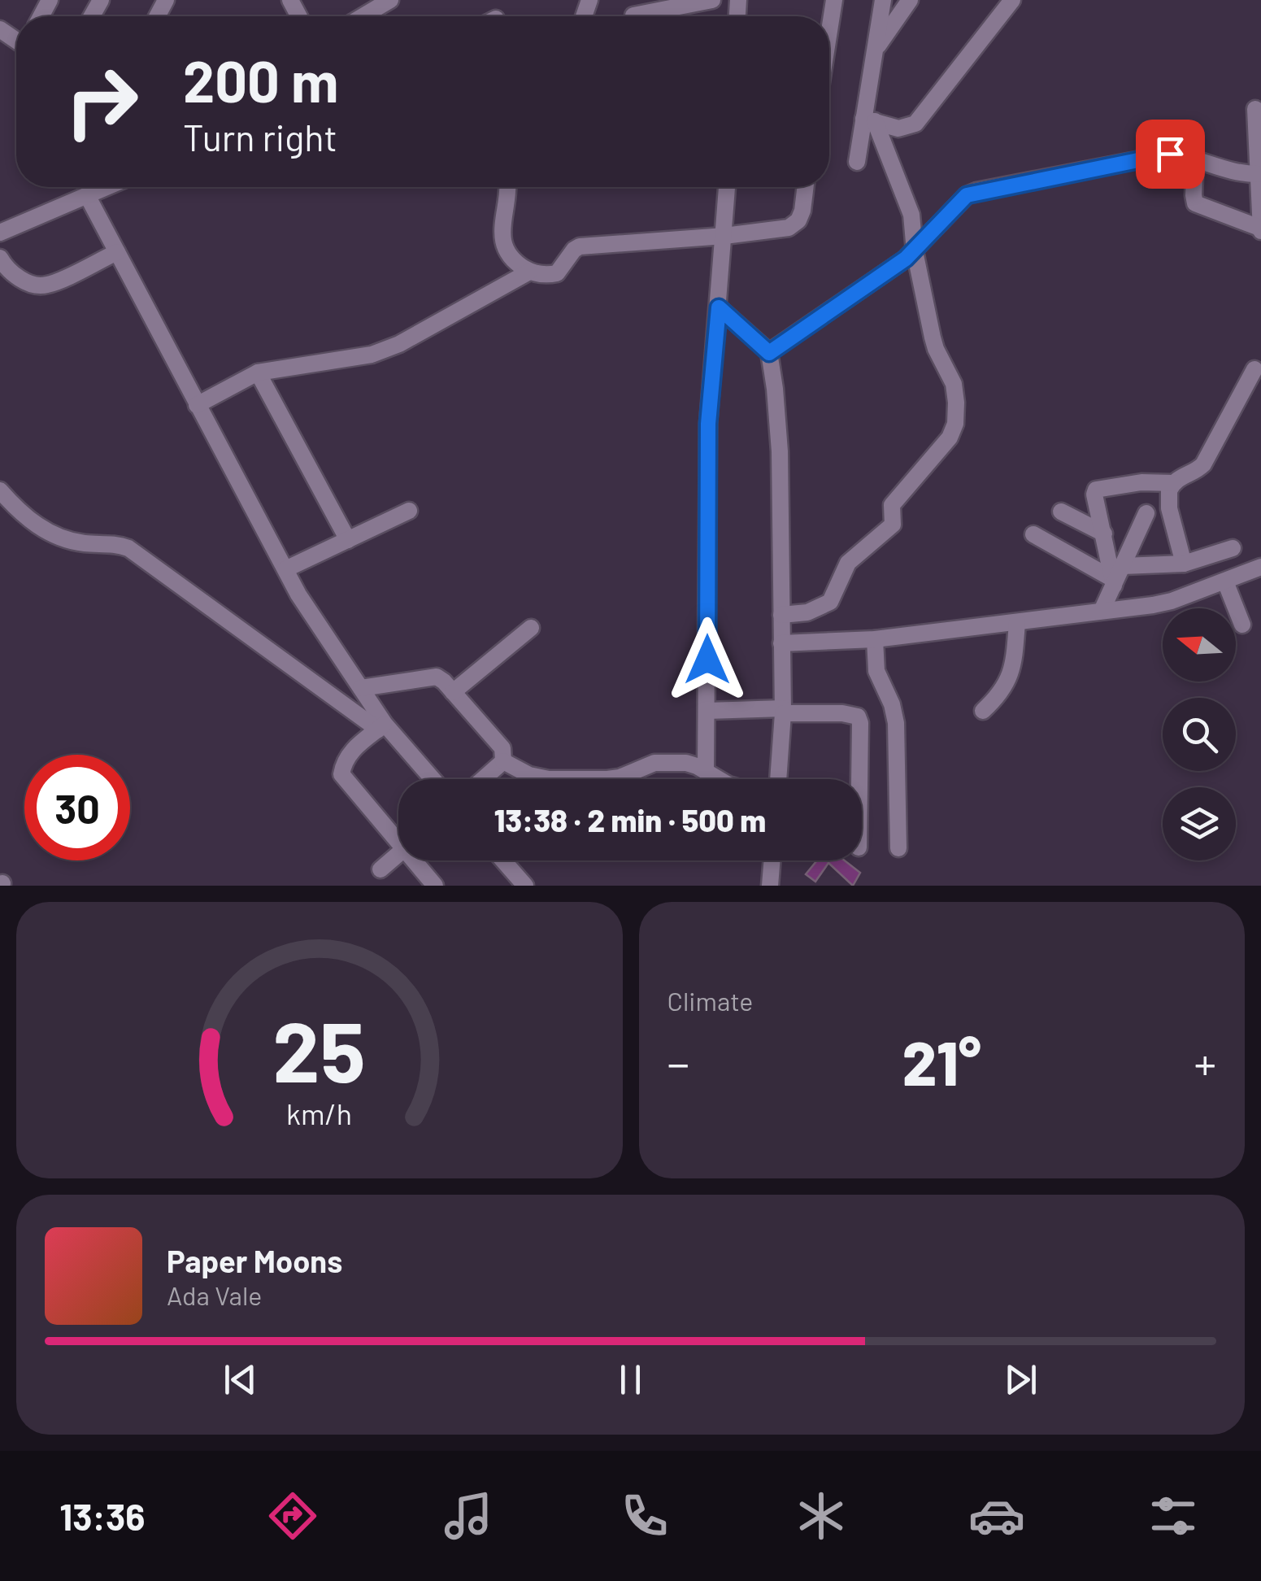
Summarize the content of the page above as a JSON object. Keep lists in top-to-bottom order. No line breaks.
{"north":"left","page":{"turn":["200 m","Turn right"],"limit":"30","trip":"13:38 · 2 min · 500 m","tile":"Climate","heat":["−","21°","+"],"song":["Paper Moons","Ada Vale"],"tabs":"13:36","gauge":["25","km/h"]}}
